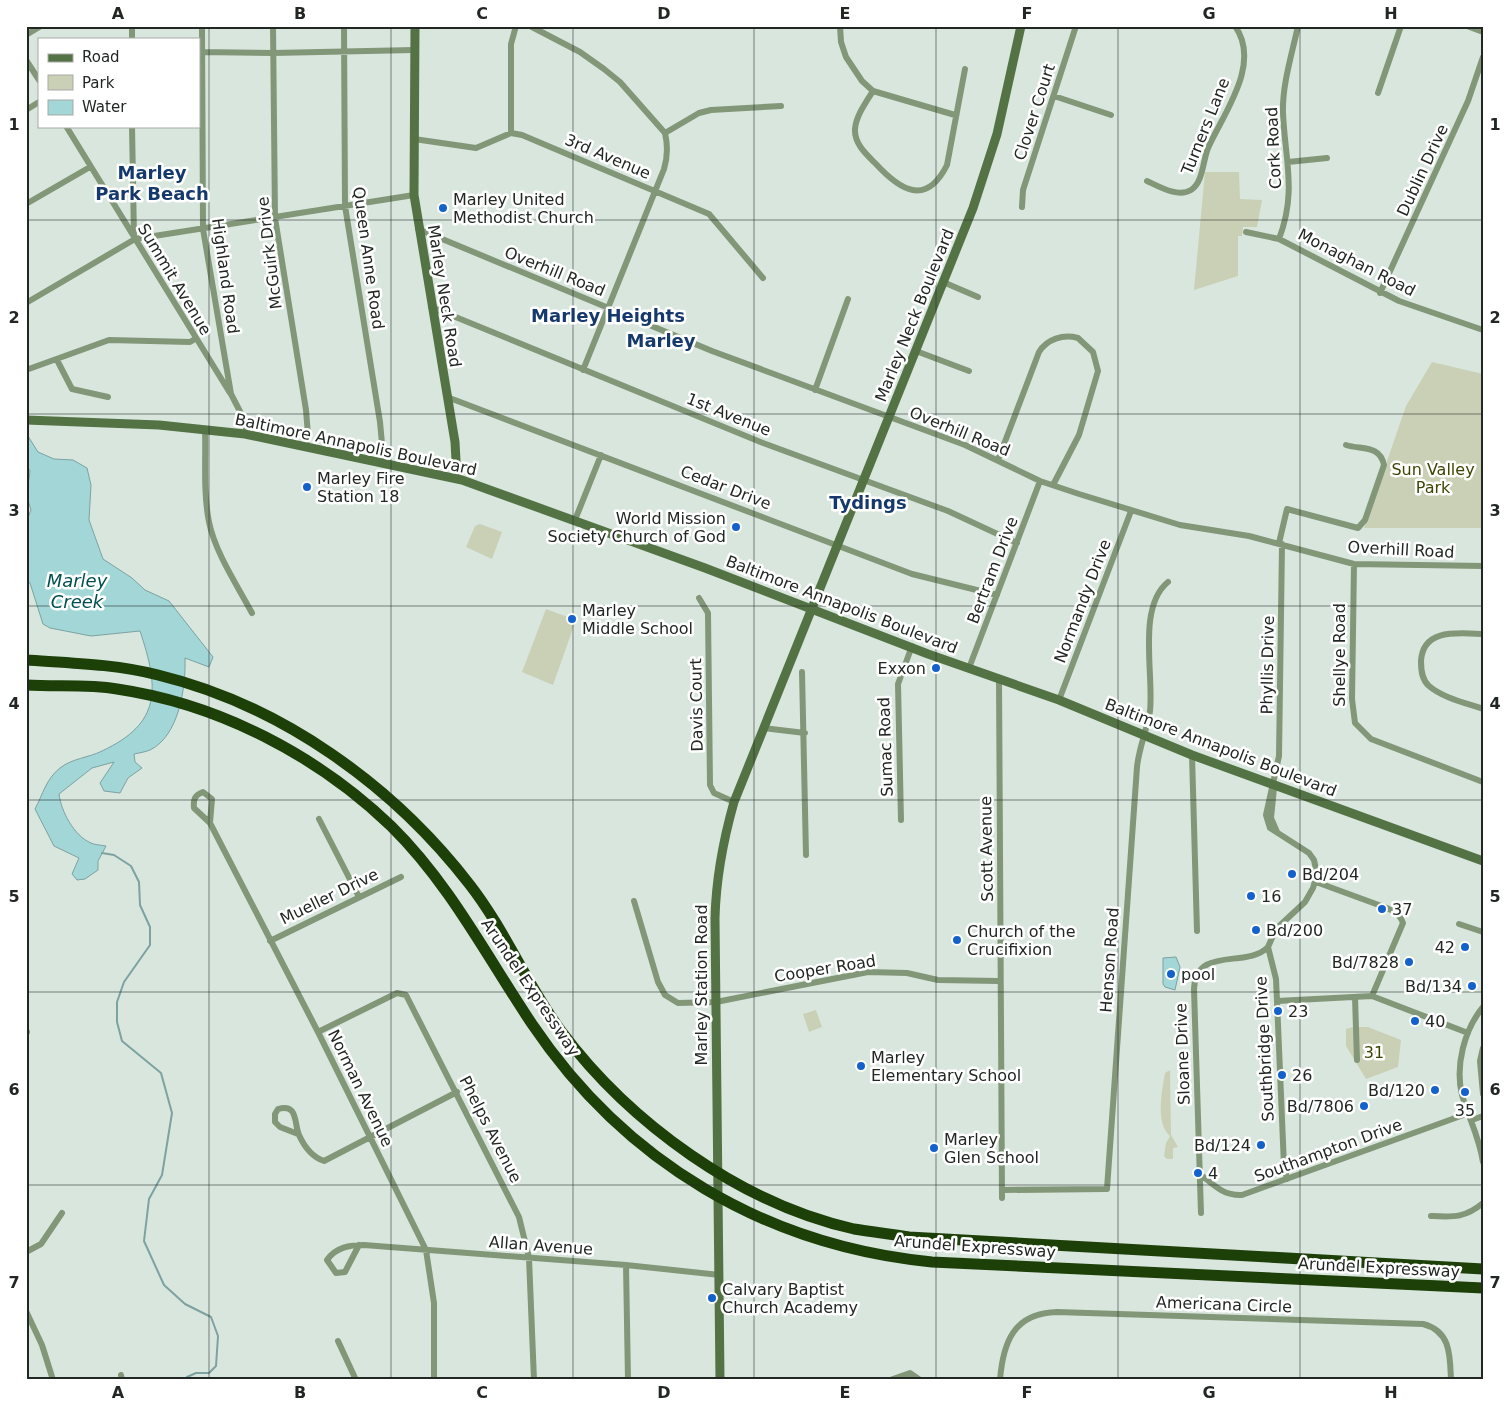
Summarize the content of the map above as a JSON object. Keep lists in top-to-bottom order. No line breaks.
{"streets":{"highway":["Arundel Expressway"],"main road":["Marley Neck Road","Marley Neck Boulevard","Baltimore Annapolis Boulevard","Marley Station Road"],"street":["Clover Court","Turners Lane","Cork Road","3rd Avenue","Dublin Drive","McGuirk Drive","Queen Anne Road","Monaghan Road","Overhill Road","Highland Road","Summit Avenue","1st Avenue","Cedar Drive","Bertram Drive","Normandy Drive","Shellye Road","Phyllis Drive","Davis Court","Sumac Road","Scott Avenue","Mueller Drive","Henson Road","Cooper Road","Southbridge Drive","Sloane Drive","Norman Avenue","Phelps Avenue","Southampton Drive","Allan Avenue","Americana Circle"]},"crossings":[["Cork Road","Monaghan Road"],["Dublin Drive","Monaghan Road"],["McGuirk Drive","Baltimore Annapolis Boulevard"],["Queen Anne Road","Baltimore Annapolis Boulevard"],["Overhill Road","Marley Neck Road"],["Overhill Road","Marley Neck Boulevard"],["Overhill Road","Bertram Drive"],["Overhill Road","Normandy Drive"],["Overhill Road","Shellye Road"],["Overhill Road","Phyllis Drive"],["Highland Road","Summit Avenue"],["Highland Road","Baltimore Annapolis Boulevard"],["Marley Neck Road","1st Avenue"],["Marley Neck Road","Baltimore Annapolis Boulevard"],["Marley Neck Road","Cedar Drive"],["Marley Neck Boulevard","1st Avenue"],["Marley Neck Boulevard","Baltimore Annapolis Boulevard"],["Marley Neck Boulevard","Cedar Drive"],["Marley Neck Boulevard","Marley Station Road"],["1st Avenue","Bertram Drive"],["Baltimore Annapolis Boulevard","Bertram Drive"],["Baltimore Annapolis Boulevard","Normandy Drive"],["Baltimore Annapolis Boulevard","Phyllis Drive"],["Baltimore Annapolis Boulevard","Sumac Road"],["Baltimore Annapolis Boulevard","Scott Avenue"],["Baltimore Annapolis Boulevard","Henson Road"],["Baltimore Annapolis Boulevard","Marley Station Road"],["Cedar Drive","Bertram Drive"],["Davis Court","Marley Station Road"],["Scott Avenue","Henson Road"],["Scott Avenue","Cooper Road"],["Mueller Drive","Norman Avenue"],["Cooper Road","Marley Station Road"],["Marley Station Road","Allan Avenue"],["Southbridge Drive","Sloane Drive"],["Southbridge Drive","Southampton Drive"],["Sloane Drive","Southampton Drive"],["Norman Avenue","Phelps Avenue"],["Norman Avenue","Allan Avenue"],["Phelps Avenue","Allan Avenue"]],"districts":["Marley Park Beach","Marley Heights","Marley","Tydings"],"water":["Marley Creek"],"parks":["Sun Valley Park","31"],"places":["Marley United Methodist Church","Marley Fire Station 18","World Mission Society Church of God","Marley Middle School","Exxon","Bd/204","16","37","Bd/200","Church of the Crucifixion","42","Bd/7828","pool","Bd/134","23","40","Marley Elementary School","26","Bd/120","35","Bd/7806","Bd/124","Marley Glen School","4","Calvary Baptist Church Academy"],"legend":["Road","Park","Water"],"grid":{"columns":["A","B","C","D","E","F","G","H"],"rows":["1","2","3","4","5","6","7"]}}
